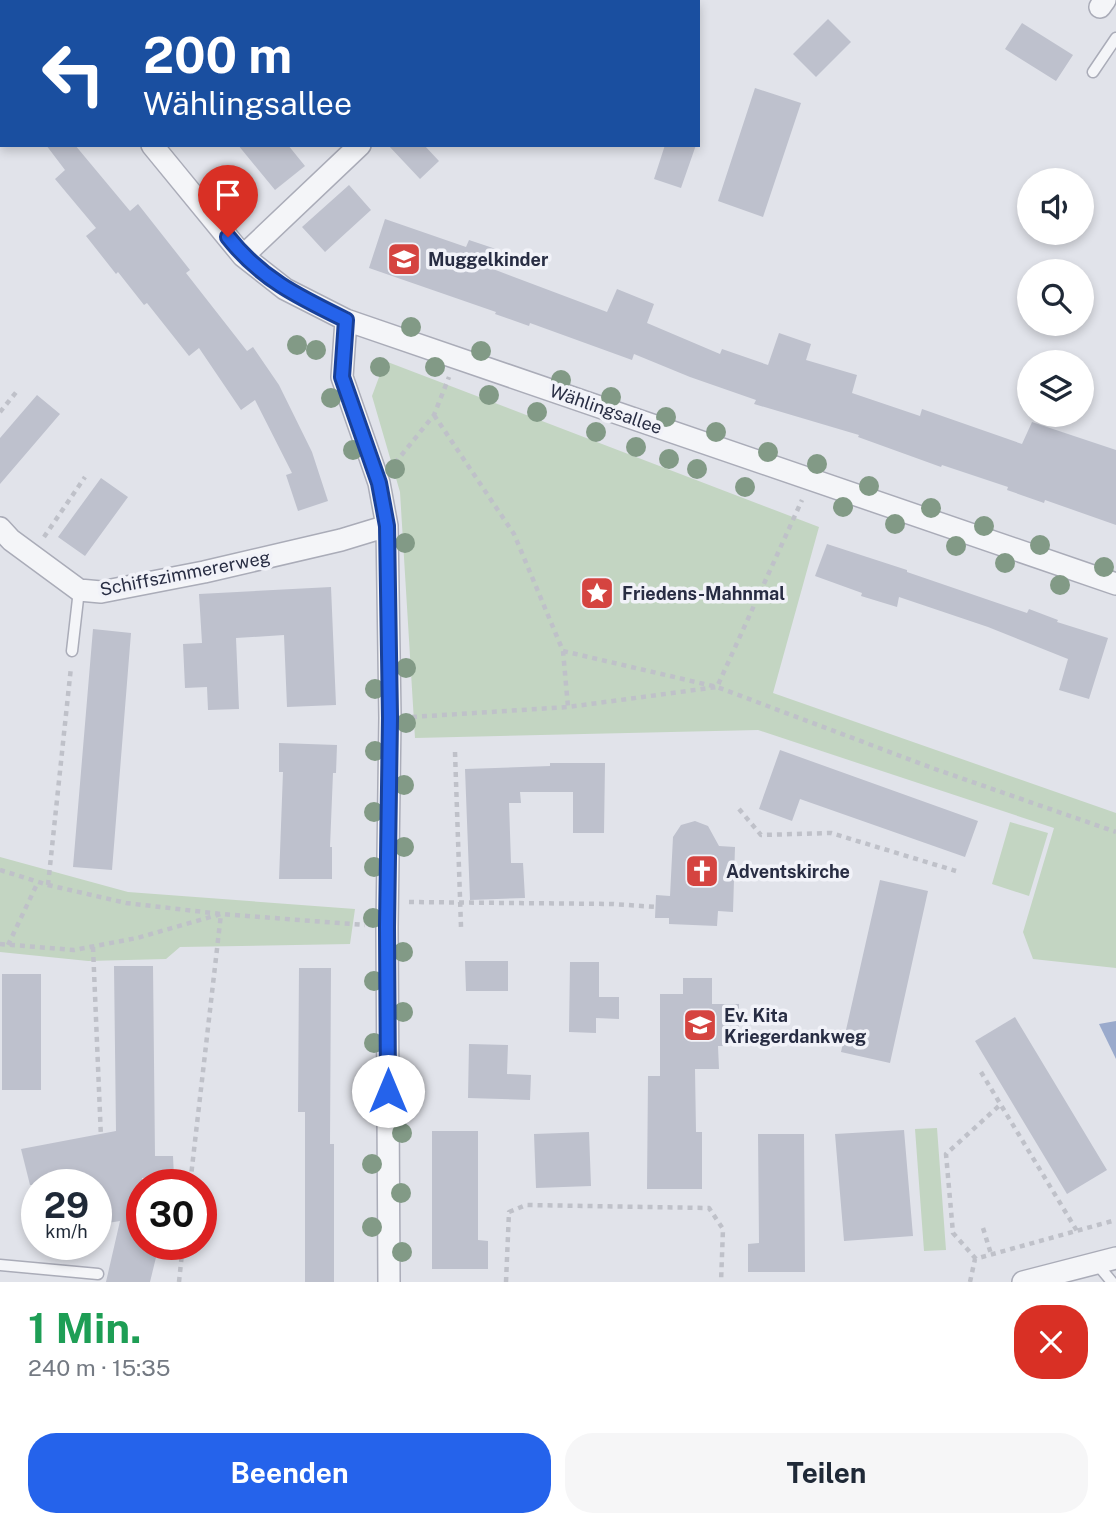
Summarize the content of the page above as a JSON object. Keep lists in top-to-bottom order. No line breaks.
{"streets":{"street":["Wählingsallee","Schiffszimmererweg"]},"places":{"school or university":["Muggelkinder","Ev. Kita Kriegerdankweg"],"place":["Friedens-Mahnmal"],"church":["Adventskirche"]},"page":{"turn":["200 m","Wählingsallee"],"speed":"29 km/h","limit":"30","heading":["1 Min.","240 m · 15:35"],"buttons":["Beenden","Teilen"]}}
